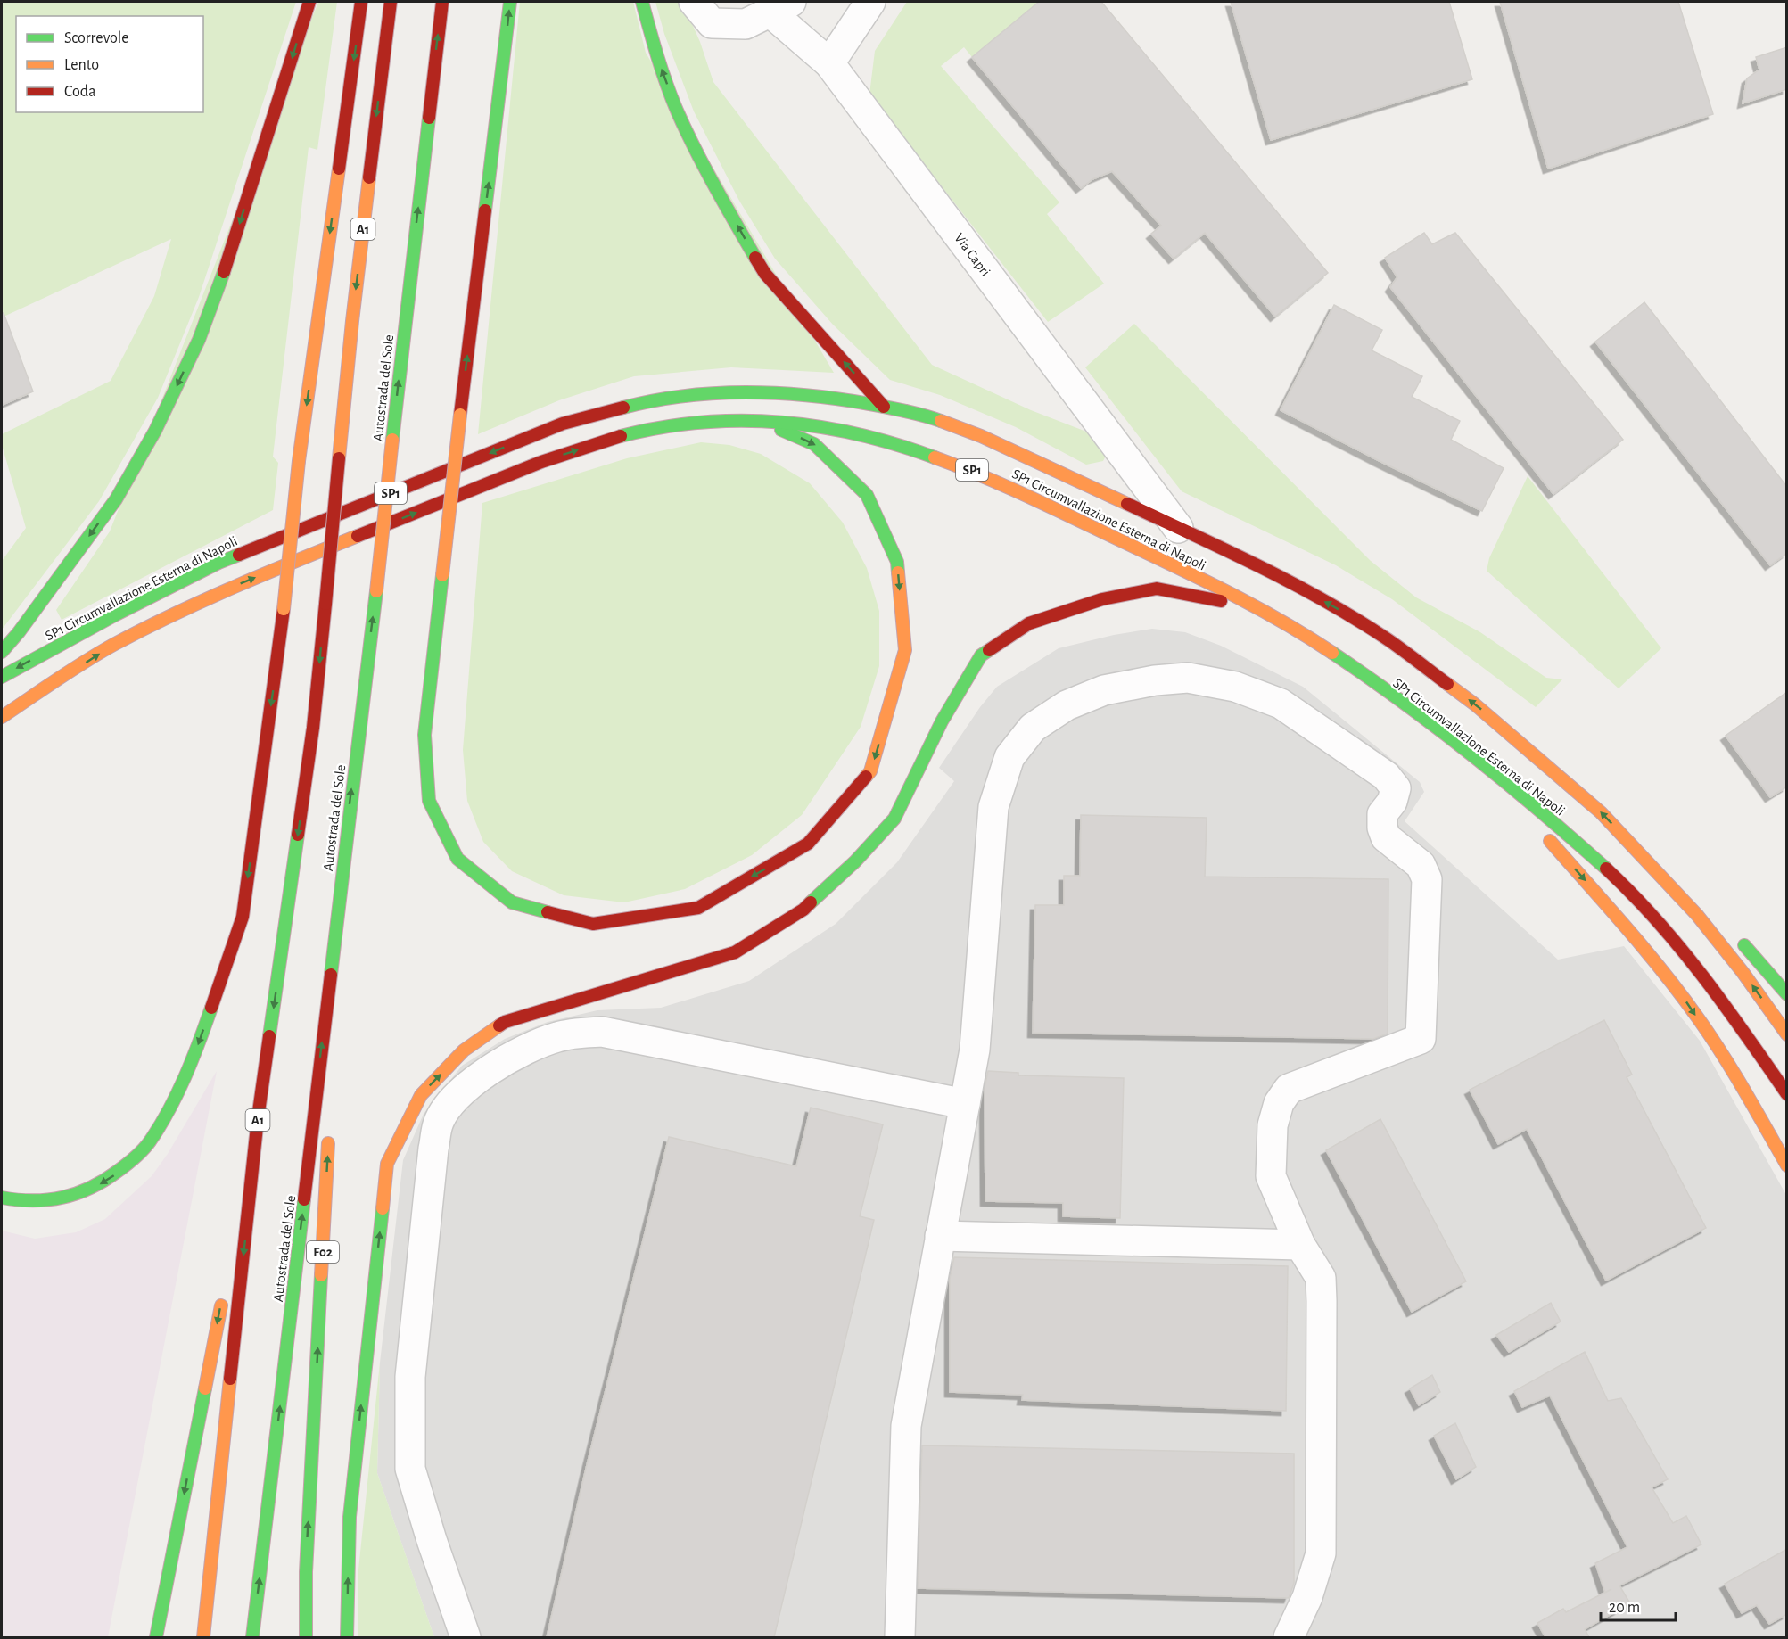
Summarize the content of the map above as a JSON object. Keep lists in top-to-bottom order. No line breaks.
{"streets":{"highway":["A1","Autostrada del Sole","SP1","SP1 Circumvallazione Esterna di Napoli","F02"],"street":["Via Capri"]},"crossings":[["Via Capri","SP1 Circumvallazione Esterna di Napoli"]],"legend":["Scorrevole","Lento","Coda"],"scale_bar":"20 m"}
